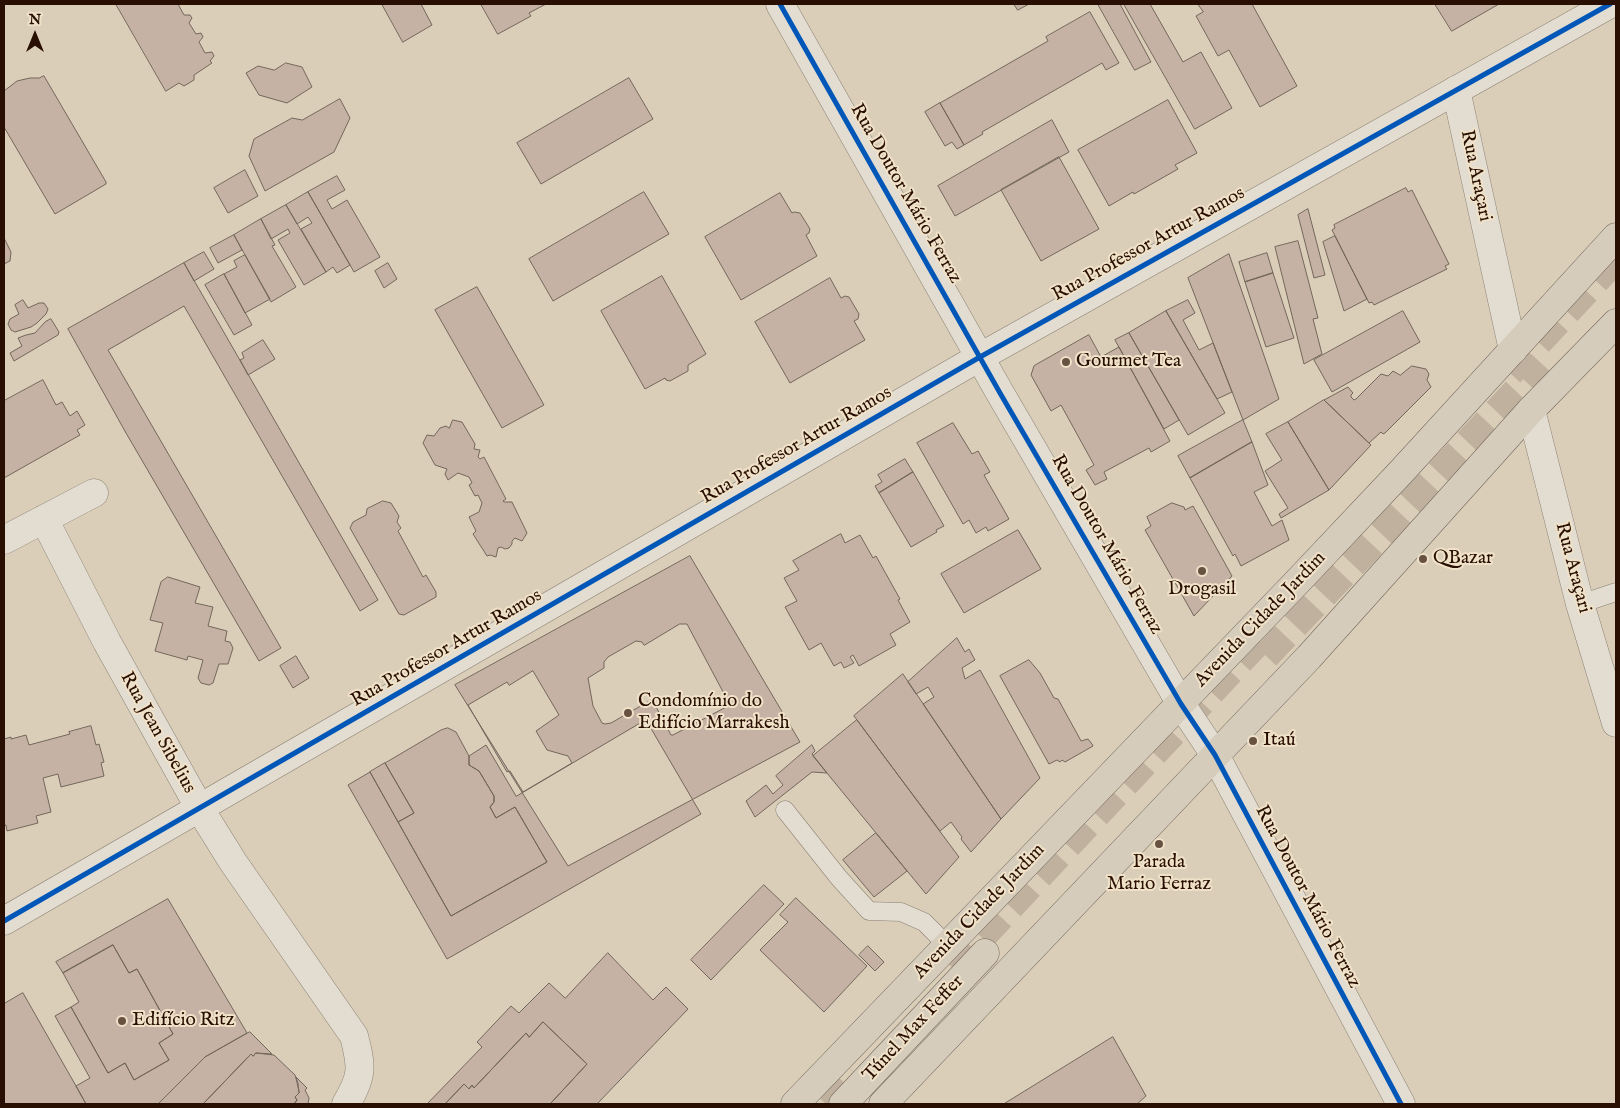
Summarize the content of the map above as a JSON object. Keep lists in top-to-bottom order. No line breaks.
{"streets":{"highway":["Avenida Cidade Jardim","Túnel Max Feffer"],"street":["Rua Araçari","Rua Doutor Mário Ferraz","Rua Professor Artur Ramos","Rua Jean Sibelius"]},"crossings":[["Rua Araçari","Rua Professor Artur Ramos"],["Rua Araçari","Avenida Cidade Jardim"],["Rua Doutor Mário Ferraz","Rua Professor Artur Ramos"],["Rua Doutor Mário Ferraz","Avenida Cidade Jardim"],["Rua Professor Artur Ramos","Rua Jean Sibelius"]],"places":["Gourmet Tea","QBazar","Drogasil","Condomínio do Edifício Marrakesh","Itaú","Parada Mario Ferraz","Edifício Ritz"],"north":"top"}
